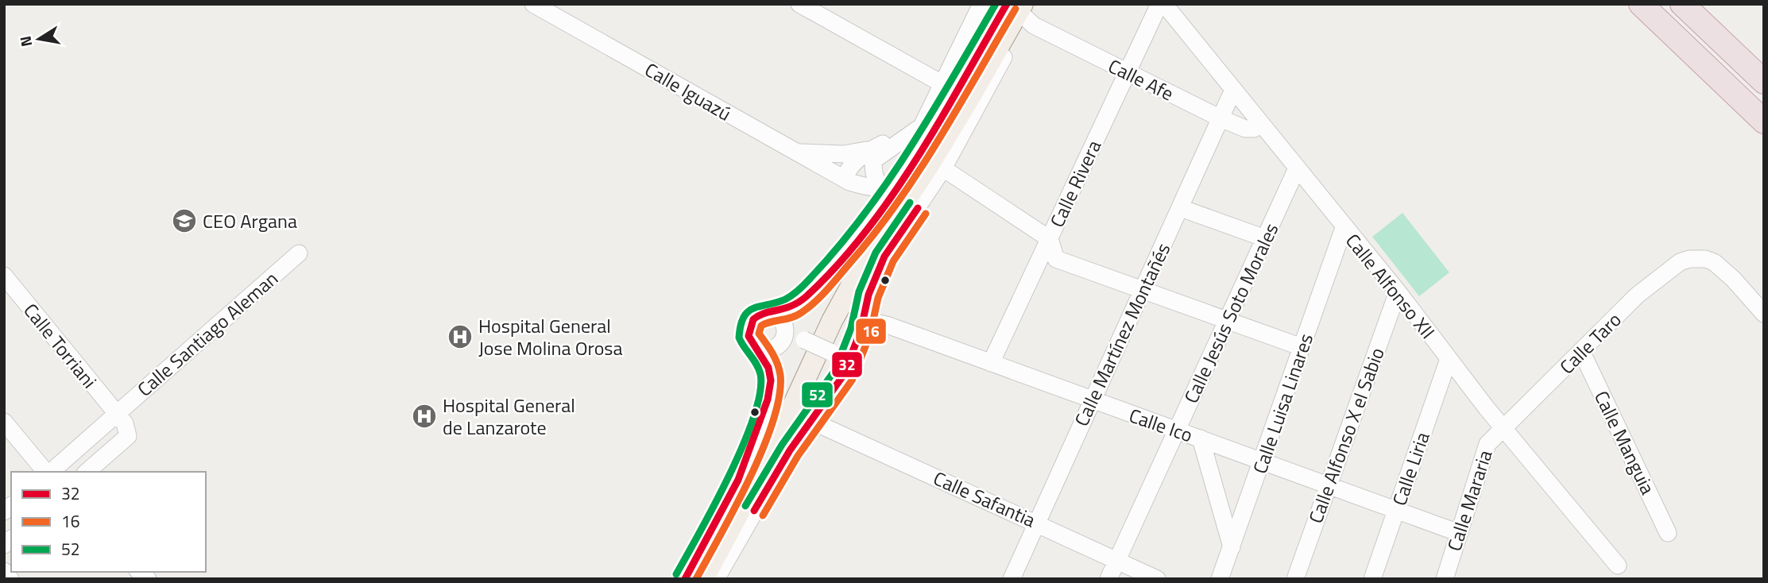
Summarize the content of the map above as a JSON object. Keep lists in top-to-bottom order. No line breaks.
{"streets":{"street":["Calle Afe","Calle Iguazú","Calle Rivera","Calle Alfonso XII","Calle Jesús Soto Morales","Calle Santiago Aleman","Calle Martínez Montañés","Calle Taro","Calle Torriani","Calle Luisa Linares","Calle Ico","Calle Alfonso X el Sabio","Calle Manguia","Calle Liria","Calle Safantia","Calle Mararia"]},"crossings":[["Calle Afe","Calle Rivera"],["Calle Afe","Calle Alfonso XII"],["Calle Afe","Calle Martínez Montañés"],["Calle Rivera","Calle Ico"],["Calle Alfonso XII","Calle Jesús Soto Morales"],["Calle Alfonso XII","Calle Martínez Montañés"],["Calle Alfonso XII","Calle Taro"],["Calle Alfonso XII","Calle Luisa Linares"],["Calle Alfonso XII","Calle Alfonso X el Sabio"],["Calle Alfonso XII","Calle Liria"],["Calle Alfonso XII","Calle Mararia"],["Calle Jesús Soto Morales","Calle Ico"],["Calle Jesús Soto Morales","Calle Safantia"],["Calle Santiago Aleman","Calle Torriani"],["Calle Martínez Montañés","Calle Ico"],["Calle Martínez Montañés","Calle Safantia"],["Calle Taro","Calle Manguia"],["Calle Taro","Calle Mararia"],["Calle Luisa Linares","Calle Ico"],["Calle Ico","Calle Alfonso X el Sabio"],["Calle Ico","Calle Liria"],["Calle Ico","Calle Mararia"]],"places":{"school or university":["CEO Argana"],"hospital":["Hospital General Jose Molina Orosa","Hospital General de Lanzarote"]},"lines":["transit line 32","transit line 52","transit line 16"],"legend":["32","16","52"],"north":"left"}
